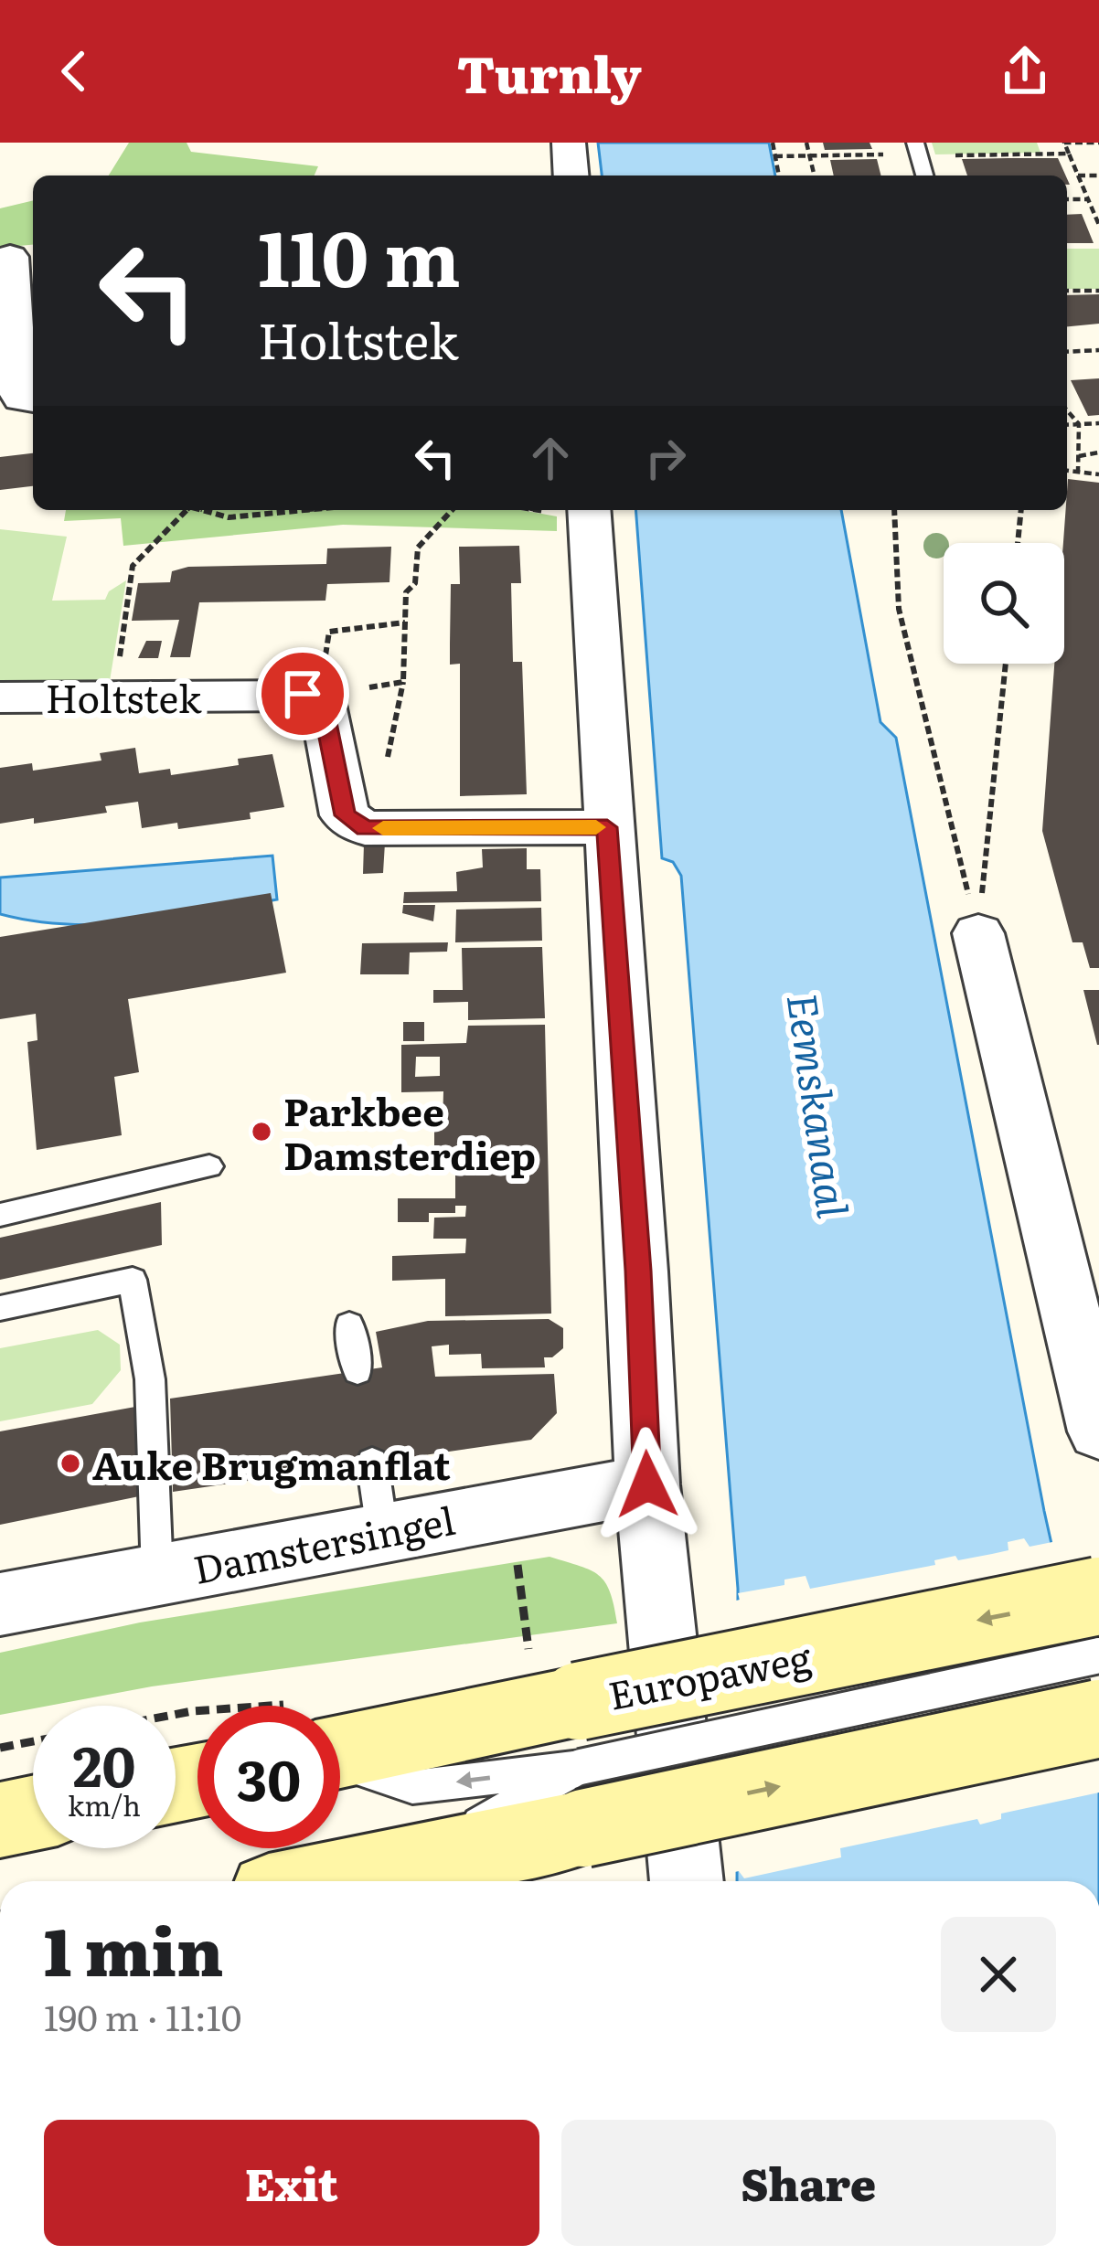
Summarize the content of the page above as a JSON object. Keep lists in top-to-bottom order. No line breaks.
{"streets":{"main road":["Europaweg"],"street":["Holtstek","Damstersingel"]},"water":["Eemskanaal"],"places":["Parkbee Damsterdiep","Auke Brugmanflat"],"page":{"header":"Turnly","turn":["110 m","Holtstek"],"speed":"20 km/h","limit":"30","heading":["1 min","190 m · 11:10"],"buttons":["Exit","Share"]}}
